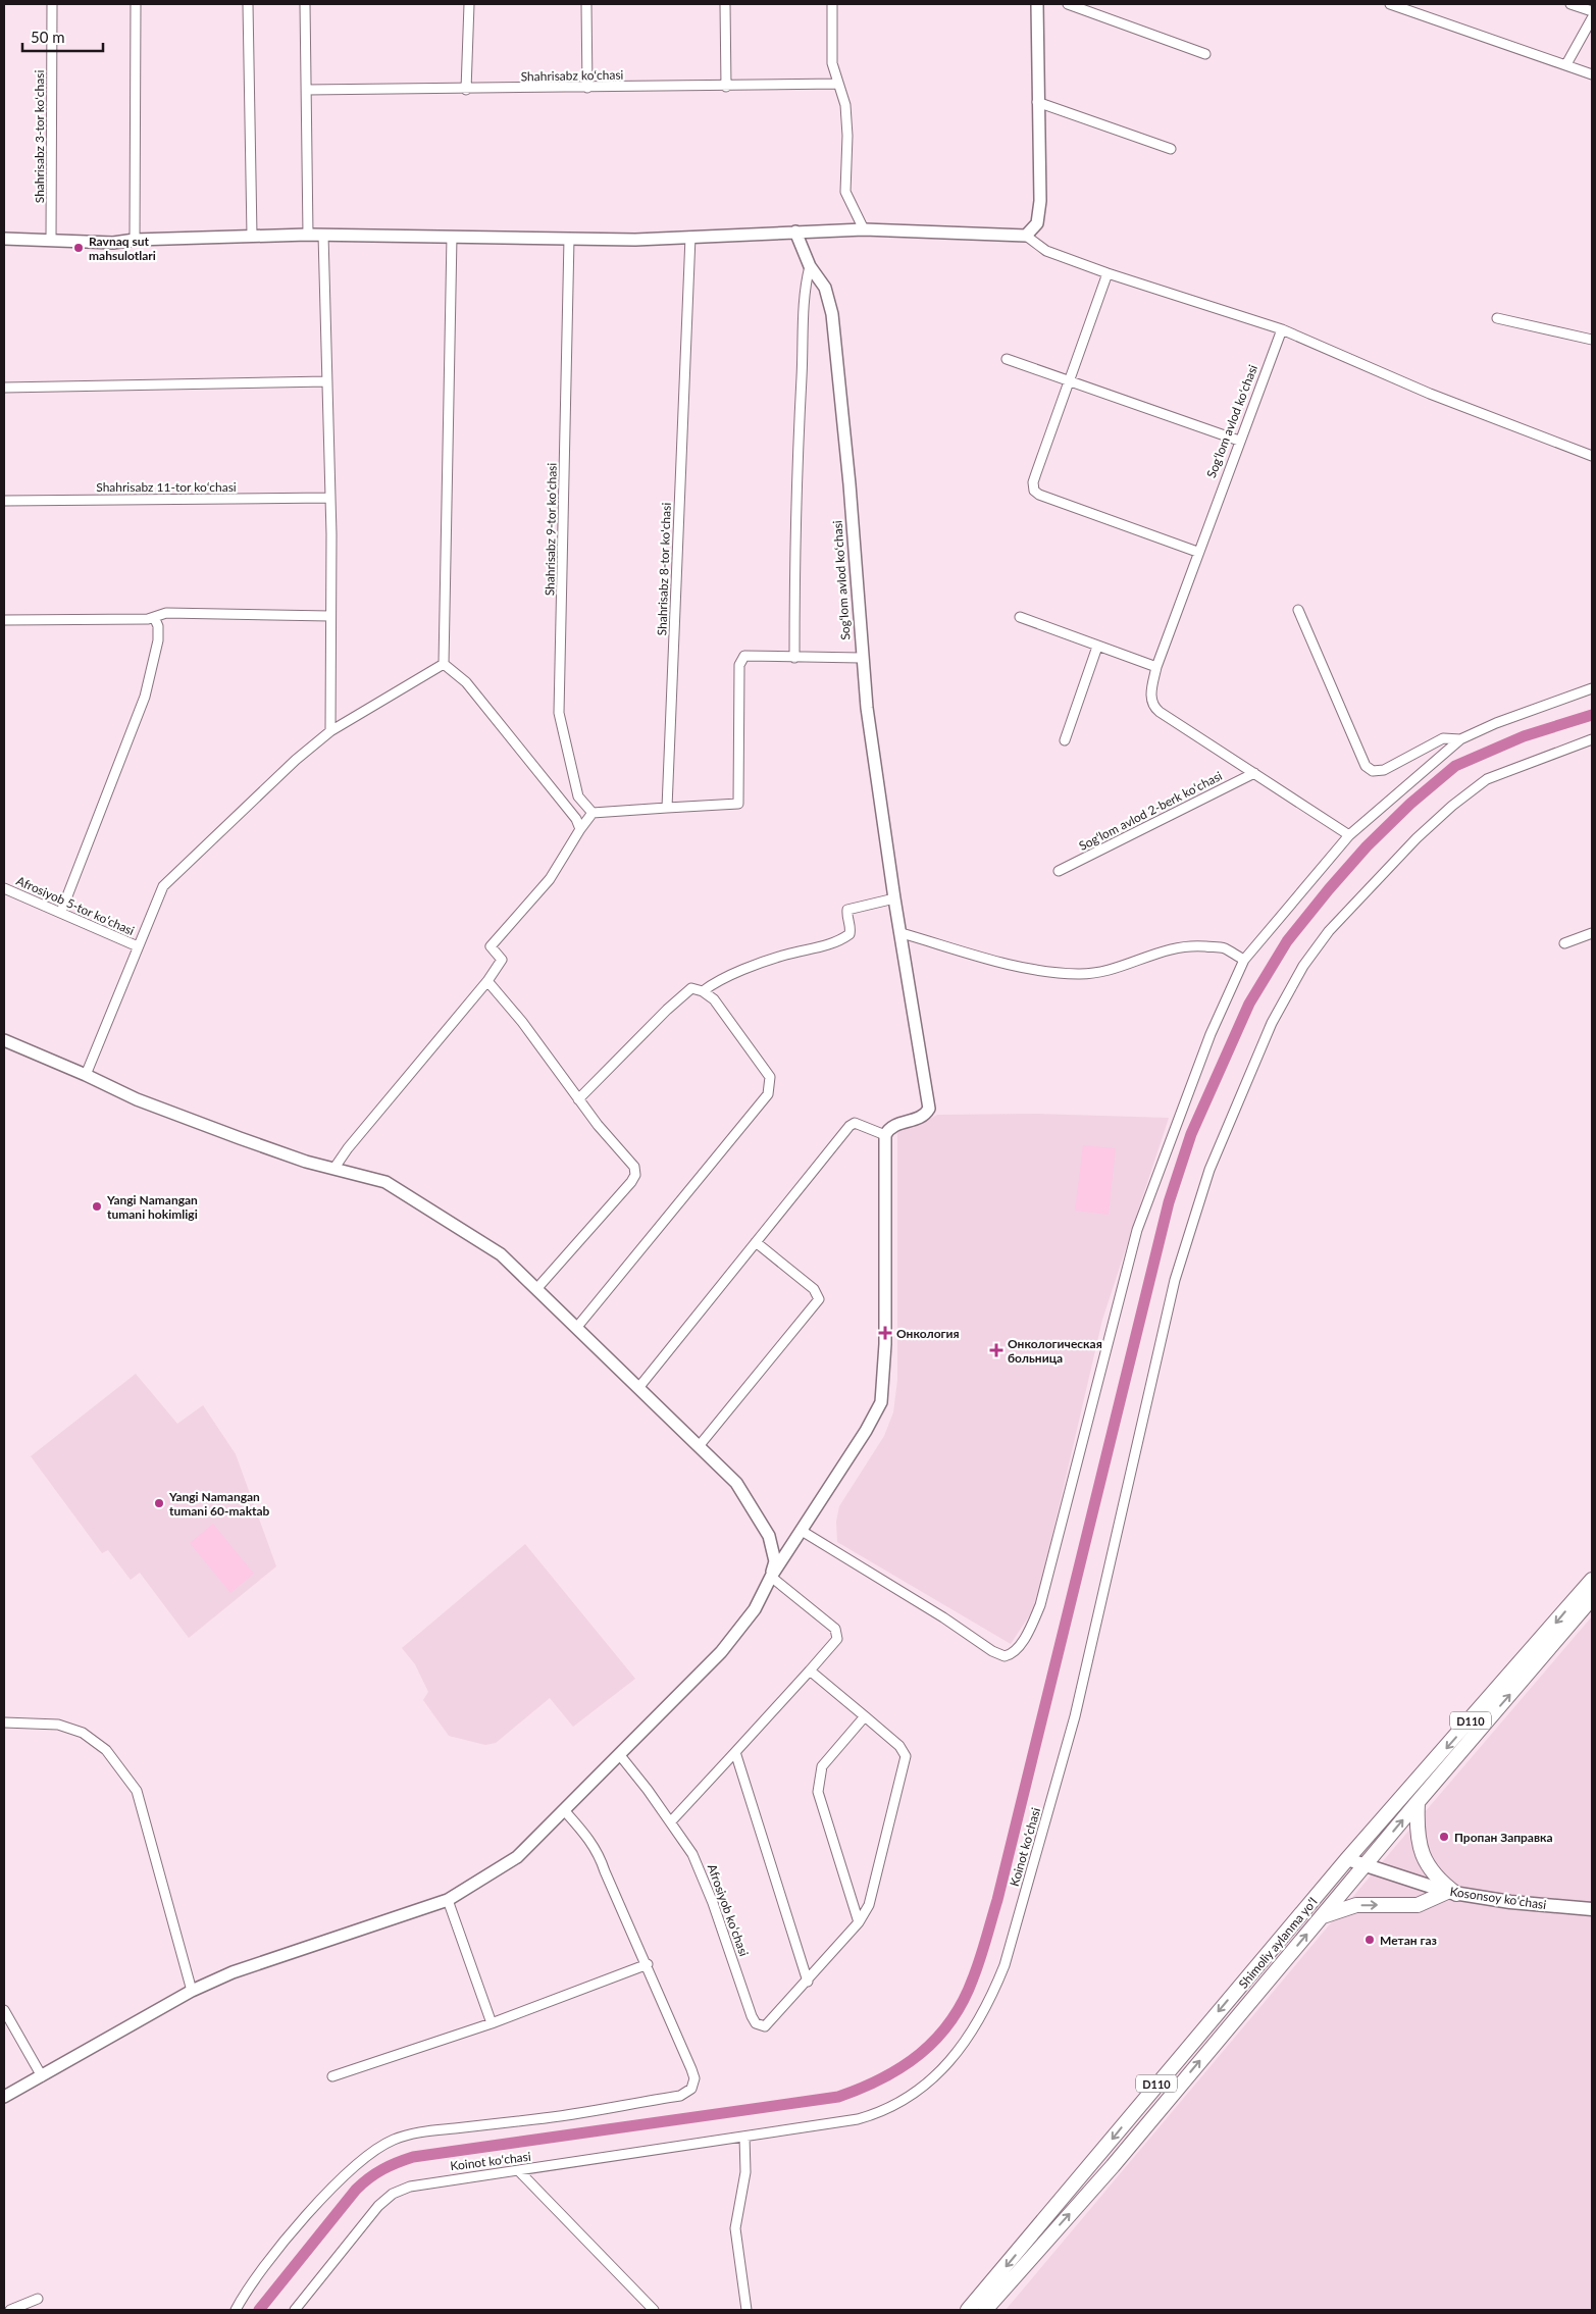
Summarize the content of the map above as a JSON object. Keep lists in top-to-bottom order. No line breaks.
{"streets":{"main road":["D110","Kosonsoy koʻchasi","Shimoliy aylanma yoʻl"],"street":["Shahrisabz koʻchasi","Shahrisabz 3-tor koʻchasi","Sogʻlom avlod koʻchasi","Shahrisabz 11-tor koʻchasi","Shahrisabz 9-tor koʻchasi","Shahrisabz 8-tor koʻchasi","Sogʻlom avlod 2-berk koʻchasi","Afrosiyob 5-tor koʻchasi","Koinot koʻchasi","Afrosiyob koʻchasi"]},"crossings":[["Sogʻlom avlod koʻchasi","Sogʻlom avlod 2-berk koʻchasi"],["Kosonsoy koʻchasi","Shimoliy aylanma yoʻl"]],"places":{"other":["Ravnaq sut mahsulotlari","Yangi Namangan tumani hokimligi","Yangi Namangan tumani 60-maktab","Пропан Заправка","Метан газ"],"health":["Онкология","Онкологическая больница"]},"scale_bar":"50 m"}
